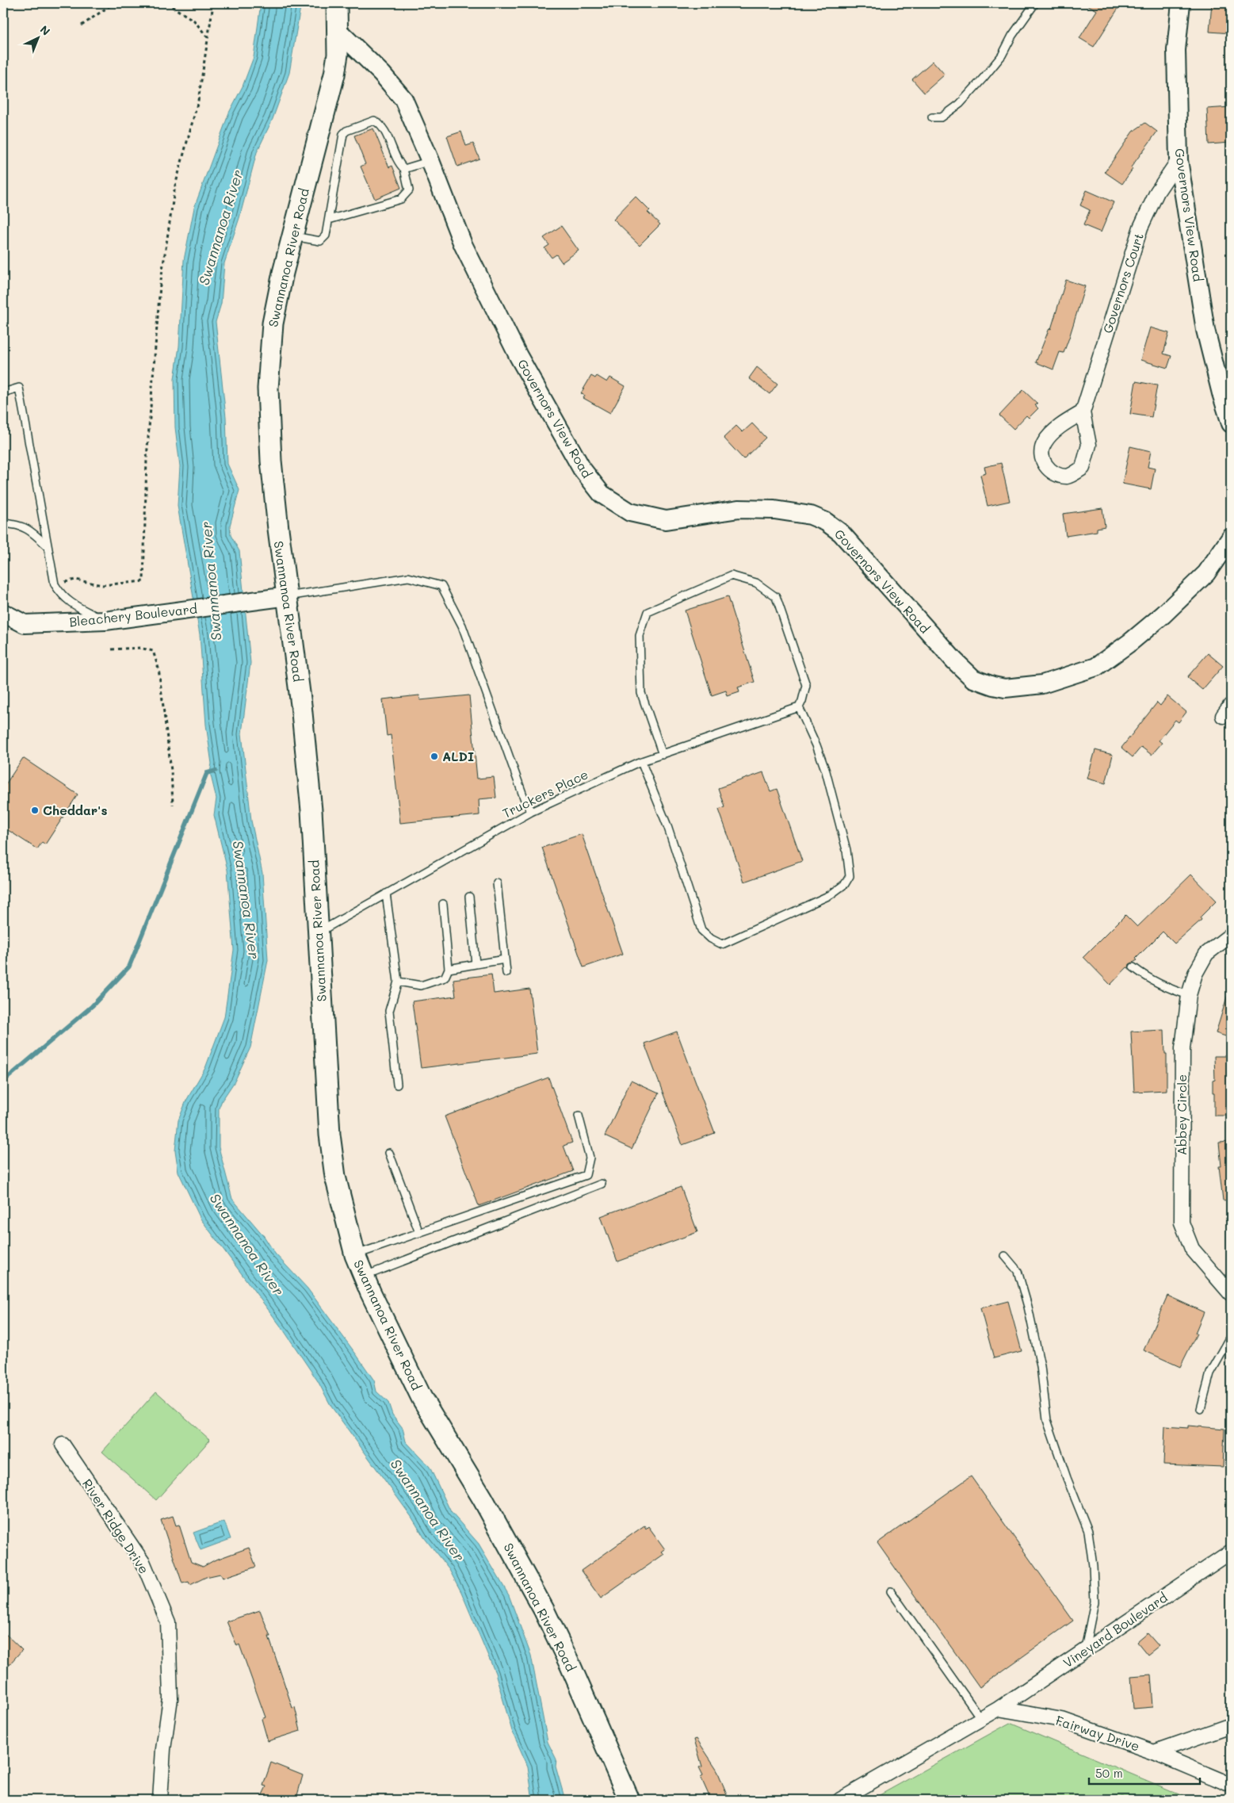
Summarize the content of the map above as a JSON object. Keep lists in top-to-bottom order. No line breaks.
{"streets":{"main road":["Swannanoa River Road"],"street":["Governors View Road","Governors Court","Bleachery Boulevard","Abbey Circle","River Ridge Drive","Vineyard Boulevard","Fairway Drive"],"lane":["Truckers Place"]},"crossings":[["Governors View Road","Swannanoa River Road"],["Governors View Road","Governors Court"],["Swannanoa River Road","Bleachery Boulevard"],["Swannanoa River Road","Truckers Place"],["Vineyard Boulevard","Fairway Drive"]],"water":["Swannanoa River"],"places":["ALDI","Cheddar's"],"scale_bar":"50 m","north":"top right"}
